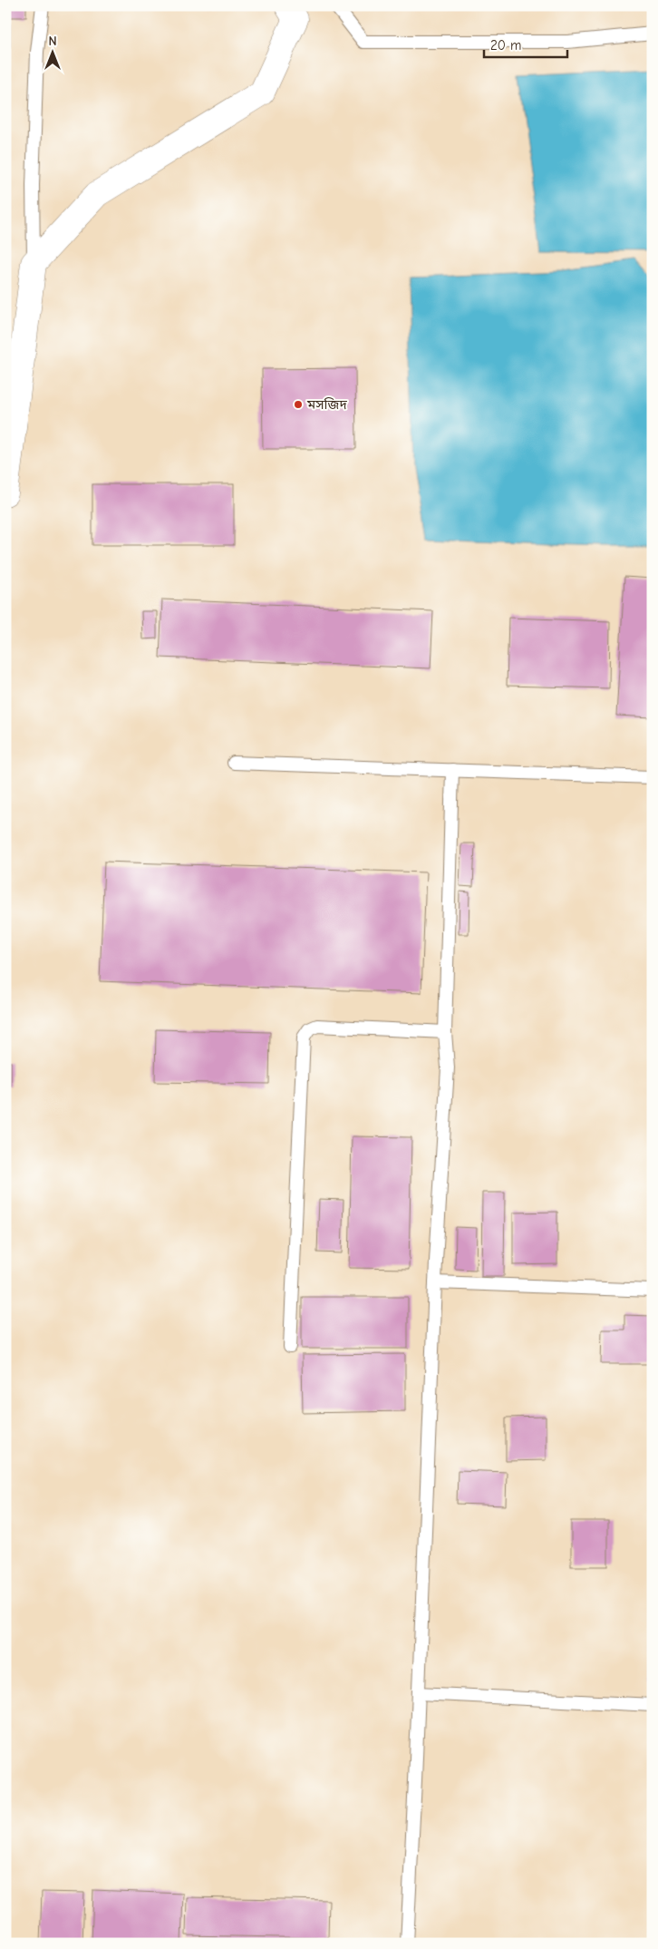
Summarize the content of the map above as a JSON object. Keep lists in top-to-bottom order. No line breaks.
{"places":["মসজিদ"],"scale_bar":"20 m","north":"top"}
